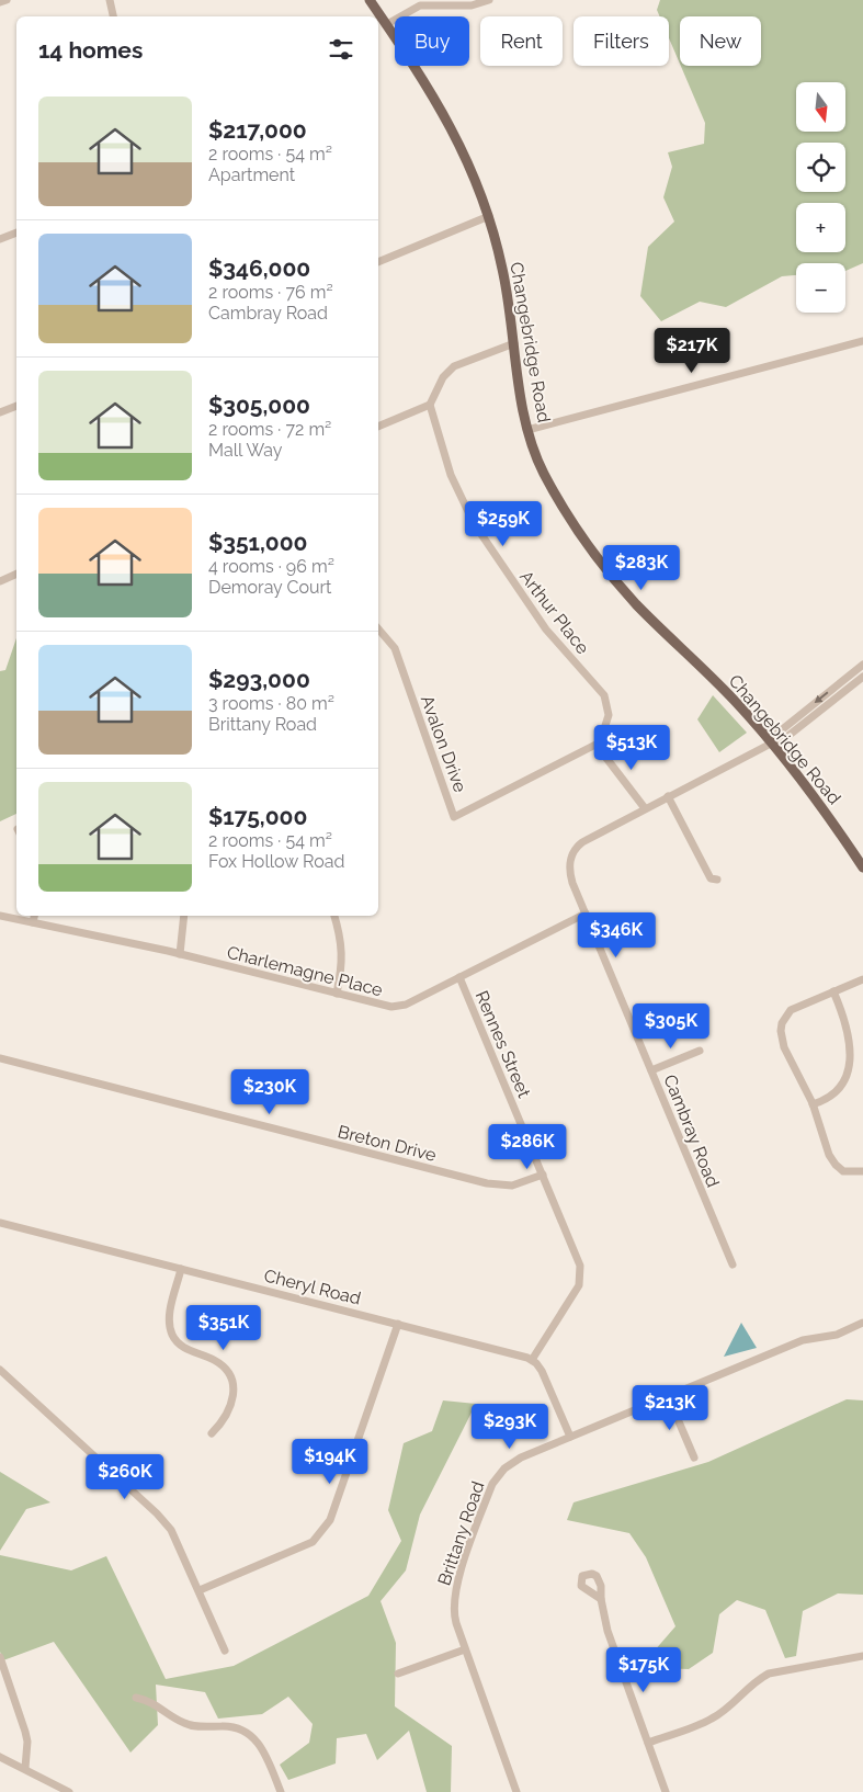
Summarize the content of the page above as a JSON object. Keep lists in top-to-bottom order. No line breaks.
{"streets":{"main road":["Changebridge Road"],"street":["Arthur Place","Avalon Drive","Charlemagne Place","Rennes Street","Cambray Road","Breton Drive","Cheryl Road","Brittany Road"]},"crossings":[["Changebridge Road","Cambray Road"],["Arthur Place","Avalon Drive"],["Charlemagne Place","Rennes Street"],["Charlemagne Place","Cambray Road"],["Rennes Street","Breton Drive"],["Rennes Street","Cheryl Road"]],"north":"bottom","page":{"chip":["Buy","Rent","Filters","New"],"heading":"14 homes","map_buttons":["+","−"],"list":[{"name":"$217,000","note":"2 rooms · 54 m² · Apartment"},{"name":"$346,000","note":"2 rooms · 76 m² · Cambray Road"},{"name":"$305,000","note":"2 rooms · 72 m² · Mall Way"},{"name":"$351,000","note":"4 rooms · 96 m² · Demoray Court"},{"name":"$293,000","note":"3 rooms · 80 m² · Brittany Road"},{"name":"$175,000","note":"2 rooms · 54 m² · Fox Hollow Road"}],"price":["$217K","$259K","$283K","$513K","$346K","$305K","$230K","$286K","$351K","$213K","$293K","$194K","$260K","$175K"]}}
